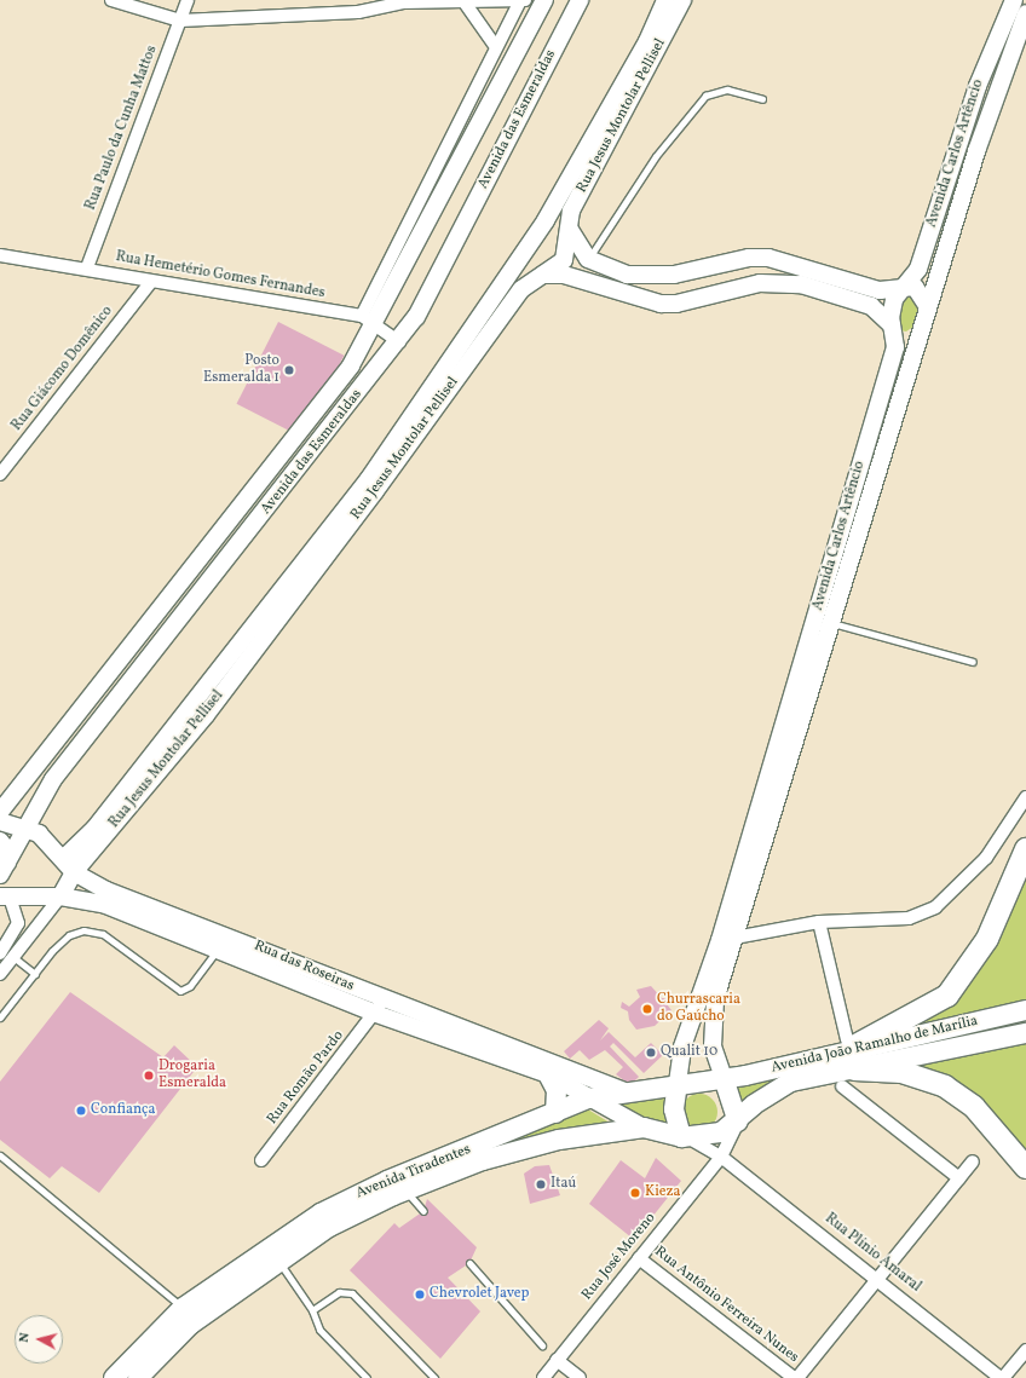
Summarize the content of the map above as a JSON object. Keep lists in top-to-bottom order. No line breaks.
{"streets":{"main road":["Rua Jesus Montolar Pellisel","Avenida das Esmeraldas","Avenida Carlos Artêncio","Rua das Roseiras","Avenida João Ramalho de Marília","Avenida Tiradentes"],"street":["Rua Paulo da Cunha Mattos","Rua Hemetério Gomes Fernandes","Rua Giácomo Domênico","Rua Romão Pardo","Rua Plínio Amaral","Rua José Moreno","Rua Antônio Ferreira Nunes"]},"crossings":[["Rua Jesus Montolar Pellisel","Rua das Roseiras"],["Avenida das Esmeraldas","Rua Hemetério Gomes Fernandes"],["Rua Paulo da Cunha Mattos","Rua Hemetério Gomes Fernandes"],["Avenida Carlos Artêncio","Avenida João Ramalho de Marília"],["Avenida Carlos Artêncio","Avenida Tiradentes"],["Rua Hemetério Gomes Fernandes","Rua Giácomo Domênico"],["Rua das Roseiras","Rua Romão Pardo"],["Rua das Roseiras","Avenida Tiradentes"],["Avenida João Ramalho de Marília","Avenida Tiradentes"],["Avenida João Ramalho de Marília","Rua Plínio Amaral"],["Avenida João Ramalho de Marília","Rua José Moreno"],["Rua Plínio Amaral","Rua José Moreno"],["Rua José Moreno","Rua Antônio Ferreira Nunes"]],"places":["Posto Esmeralda 1","Churrascaria do Gaúcho","Qualit 10","Drogaria Esmeralda","Confiança","Itaú","Kieza","Chevrolet Javep"],"north":"left"}
